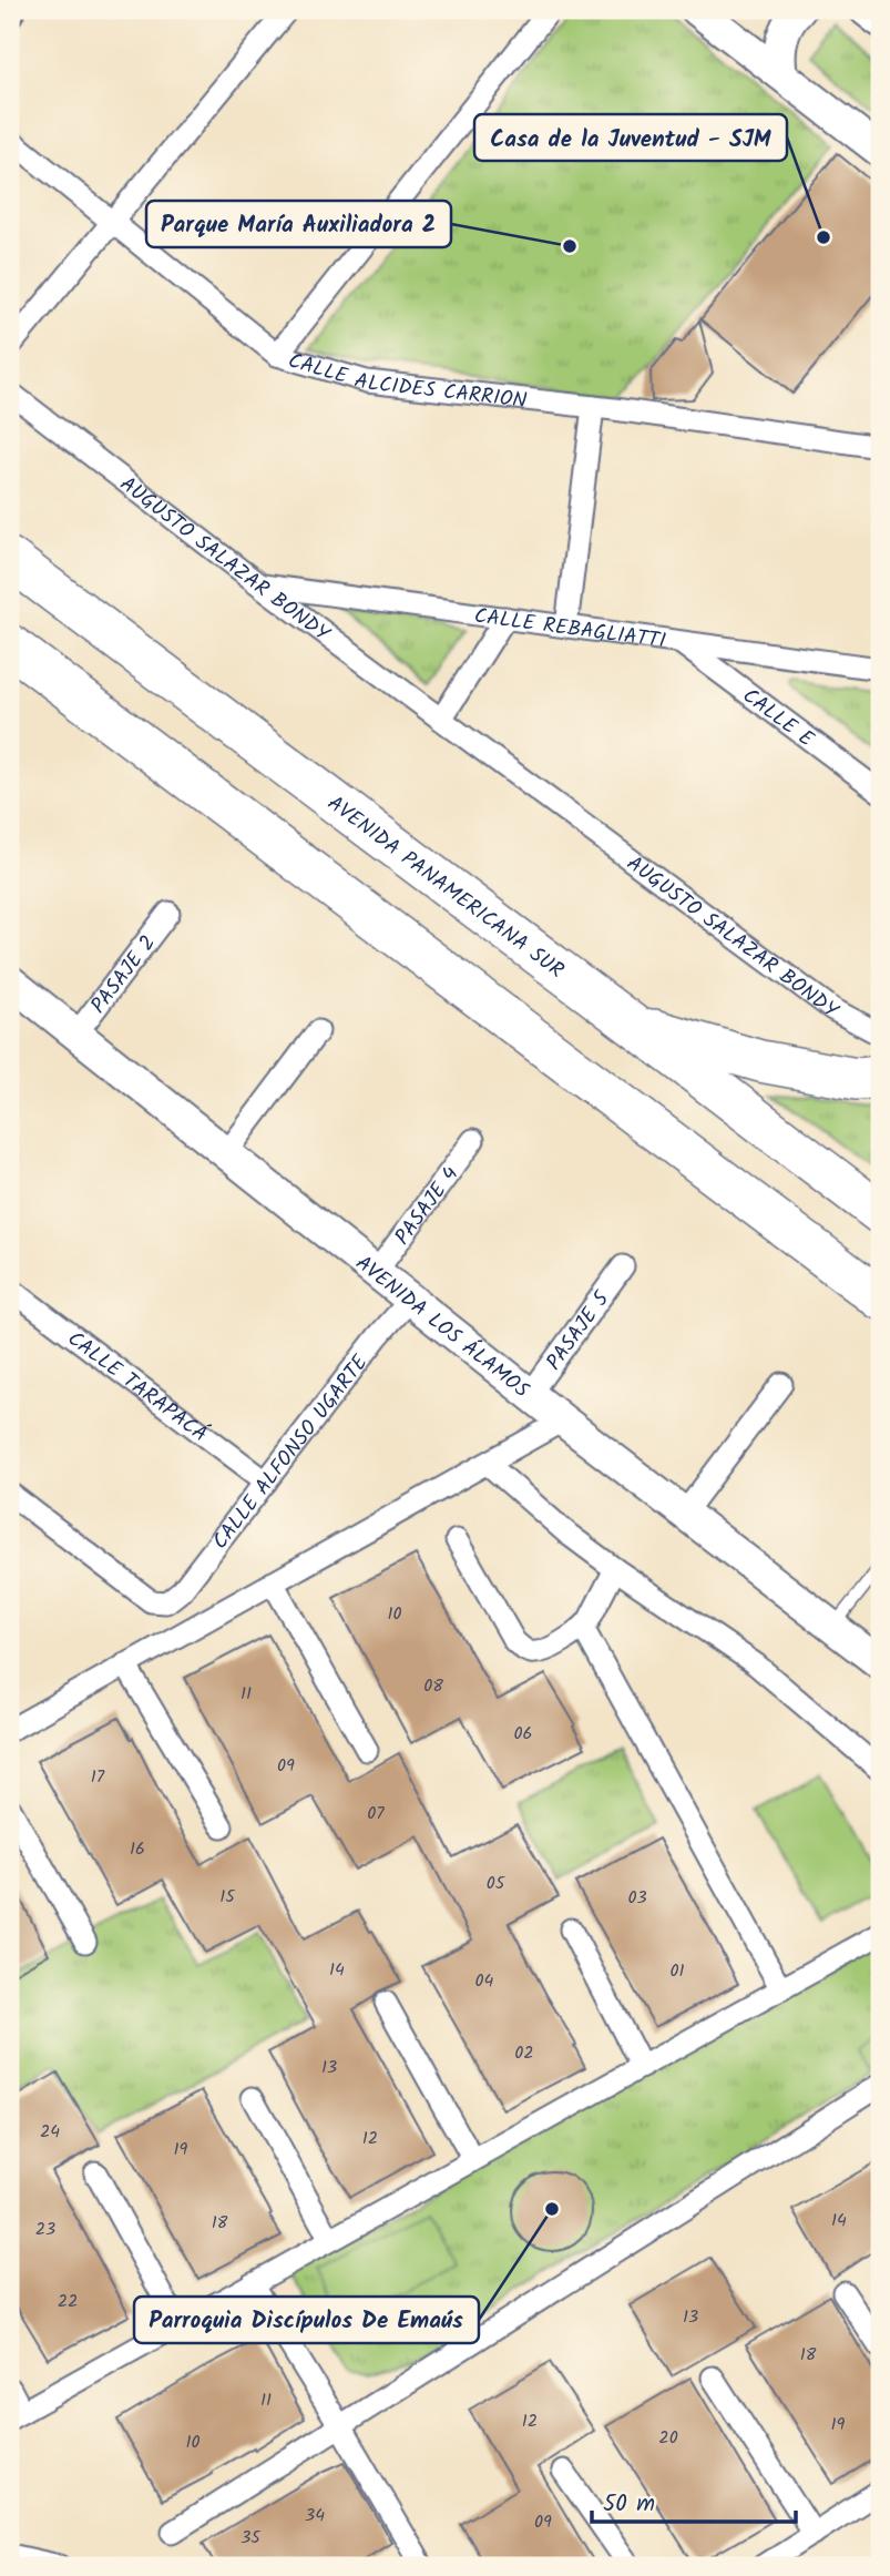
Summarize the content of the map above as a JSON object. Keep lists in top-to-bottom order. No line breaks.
{"streets":{"highway":["AVENIDA PANAMERICANA SUR"],"street":["CALLE ALCIDES CARRION","AUGUSTO SALAZAR BONDY","CALLE REBAGLIATTI","CALLE E","PASAJE 2","PASAJE 4","AVENIDA LOS ÁLAMOS","PASAJE 5","CALLE TARAPACÁ","CALLE ALFONSO UGARTE"]},"crossings":[["AUGUSTO SALAZAR BONDY","CALLE REBAGLIATTI"],["CALLE REBAGLIATTI","CALLE E"],["PASAJE 2","AVENIDA LOS ÁLAMOS"],["PASAJE 4","AVENIDA LOS ÁLAMOS"],["AVENIDA LOS ÁLAMOS","PASAJE 5"],["AVENIDA LOS ÁLAMOS","CALLE ALFONSO UGARTE"],["CALLE TARAPACÁ","CALLE ALFONSO UGARTE"]],"places":["Casa de la Juventud - SJM","Parque María Auxiliadora 2","Parroquia Discípulos De Emaús"],"house_numbers":["10","08","11","06","09","17","07","16","05","15","03","14","01","04","02","13","24","12","19","14","18","23","22","13","18","11","12","19","20","10","34","09","35"],"scale_bar":"50 m"}
